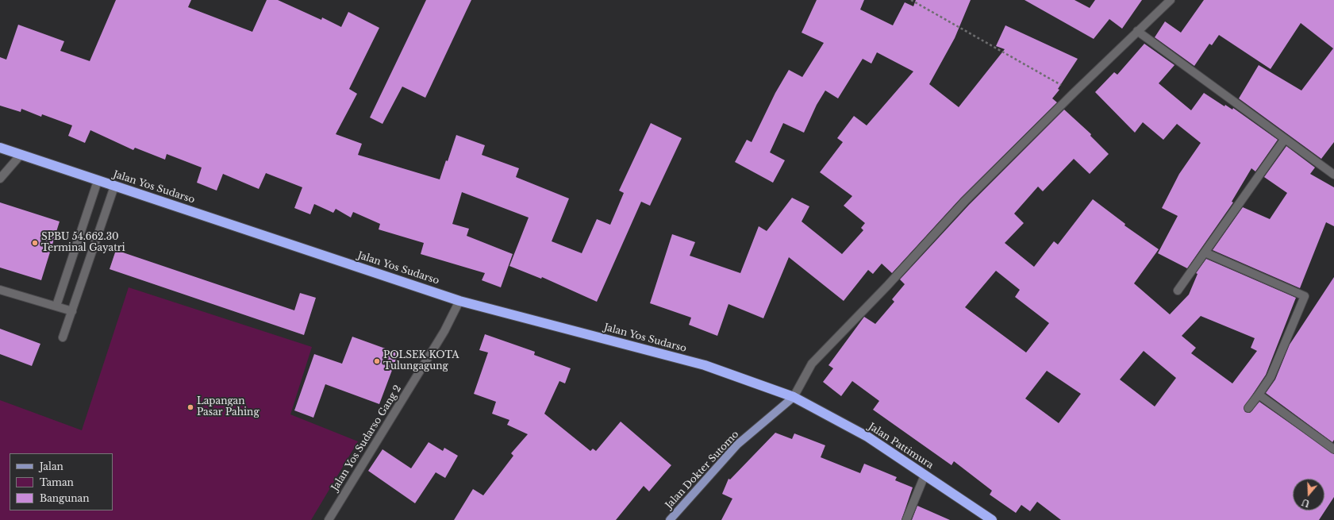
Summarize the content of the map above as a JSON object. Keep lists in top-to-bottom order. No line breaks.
{"streets":{"highway":["Jalan Yos Sudarso","Jalan Pattimura"],"main road":["Jalan Dokter Sutomo"],"street":["Jalan Yos Sudarso Gang 2"]},"crossings":[["Jalan Yos Sudarso","Jalan Yos Sudarso Gang 2"],["Jalan Yos Sudarso","Jalan Pattimura"],["Jalan Yos Sudarso","Jalan Dokter Sutomo"],["Jalan Pattimura","Jalan Dokter Sutomo"]],"places":["SPBU 54.662.30 Terminal Gayatri","POLSEK KOTA Tulungagung","Lapangan Pasar Pahing"],"legend":["Jalan","Taman","Bangunan"],"north":"bottom"}
